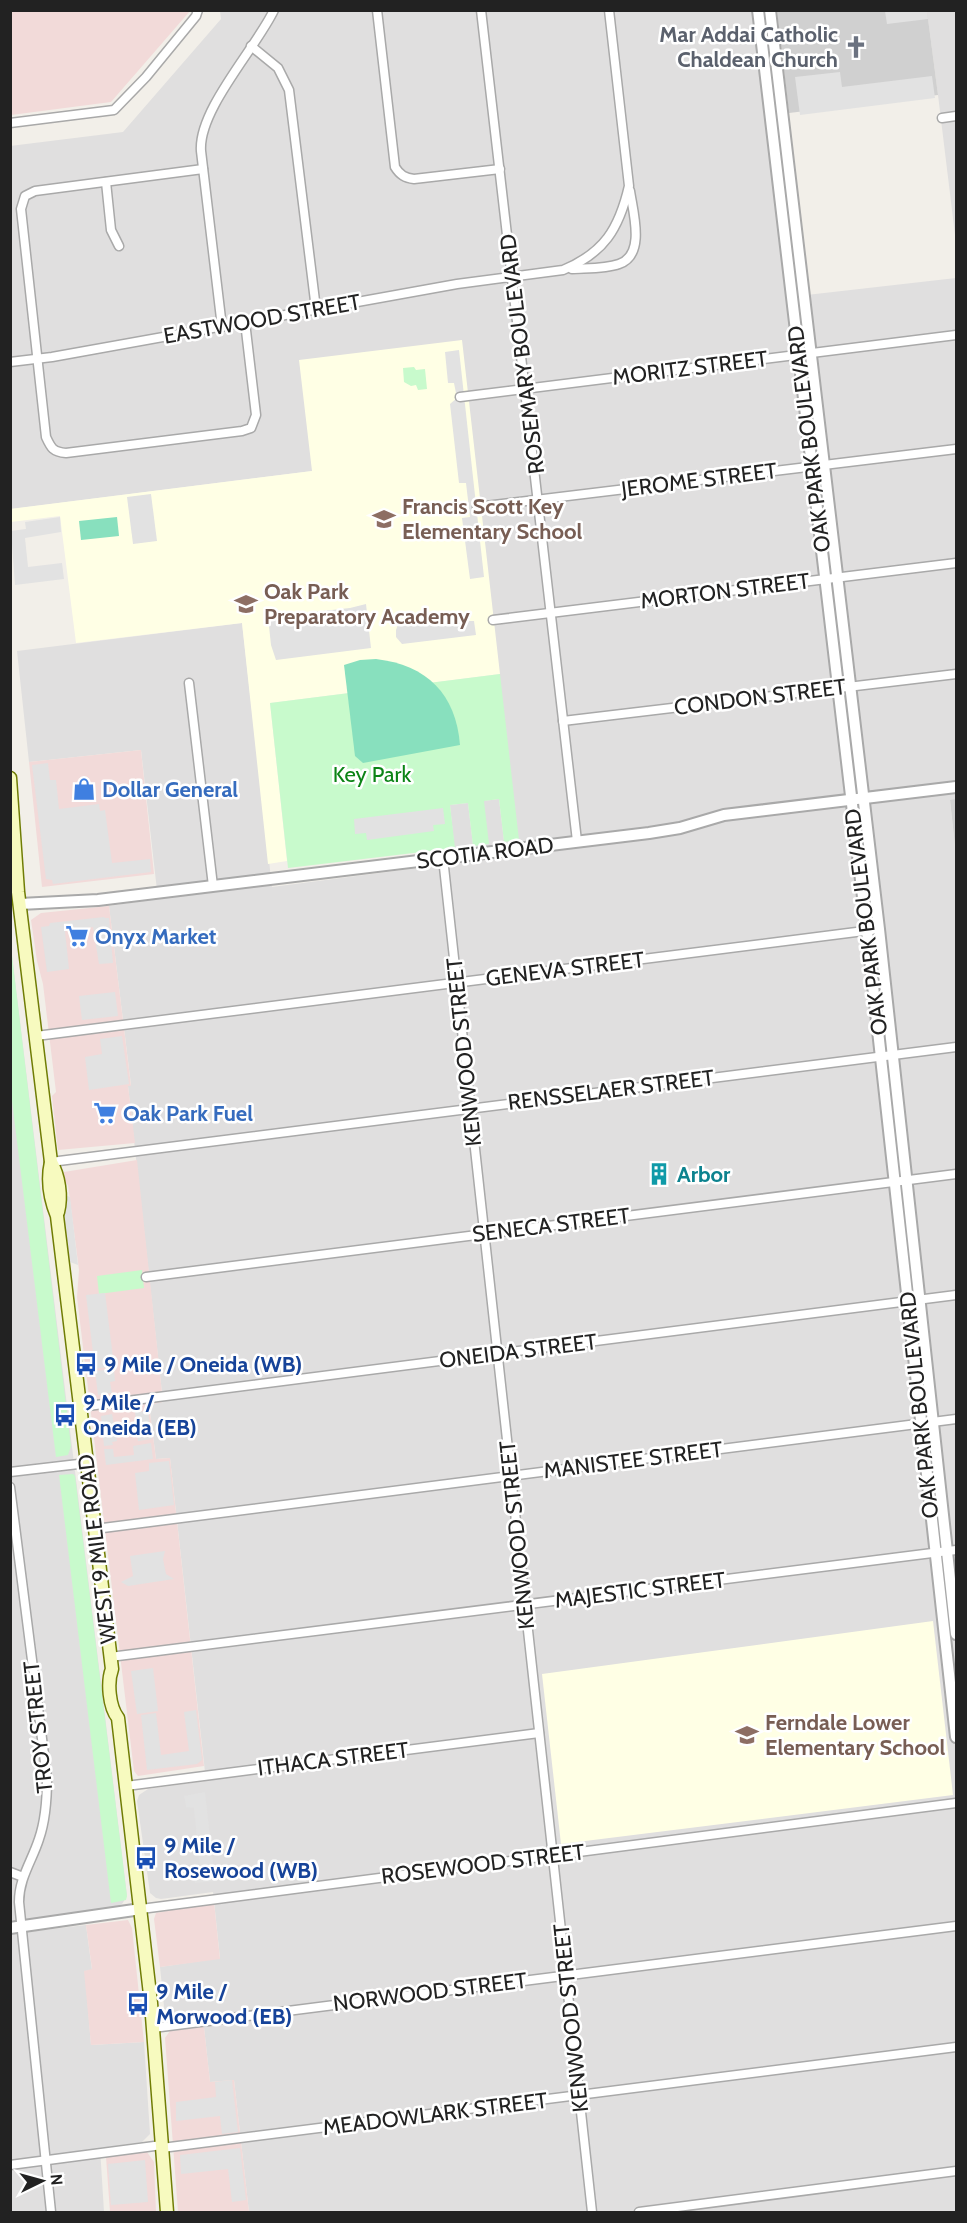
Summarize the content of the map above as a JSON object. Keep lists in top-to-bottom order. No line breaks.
{"streets":{"main road":["WEST 9 MILE ROAD"],"street":["EASTWOOD STREET","ROSEMARY BOULEVARD","MORITZ STREET","OAK PARK BOULEVARD","JEROME STREET","MORTON STREET","CONDON STREET","SCOTIA ROAD","GENEVA STREET","KENWOOD STREET","RENSSELAER STREET","SENECA STREET","ONEIDA STREET","MANISTEE STREET","MAJESTIC STREET","TROY STREET","ITHACA STREET","ROSEWOOD STREET","NORWOOD STREET","MEADOWLARK STREET"]},"crossings":[["EASTWOOD STREET","ROSEMARY BOULEVARD"],["ROSEMARY BOULEVARD","MORITZ STREET"],["ROSEMARY BOULEVARD","JEROME STREET"],["ROSEMARY BOULEVARD","MORTON STREET"],["ROSEMARY BOULEVARD","CONDON STREET"],["ROSEMARY BOULEVARD","SCOTIA ROAD"],["MORITZ STREET","OAK PARK BOULEVARD"],["OAK PARK BOULEVARD","JEROME STREET"],["OAK PARK BOULEVARD","MORTON STREET"],["OAK PARK BOULEVARD","CONDON STREET"],["OAK PARK BOULEVARD","SCOTIA ROAD"],["OAK PARK BOULEVARD","GENEVA STREET"],["OAK PARK BOULEVARD","RENSSELAER STREET"],["OAK PARK BOULEVARD","SENECA STREET"],["OAK PARK BOULEVARD","ONEIDA STREET"],["OAK PARK BOULEVARD","MANISTEE STREET"],["OAK PARK BOULEVARD","MAJESTIC STREET"],["SCOTIA ROAD","KENWOOD STREET"],["SCOTIA ROAD","WEST 9 MILE ROAD"],["GENEVA STREET","KENWOOD STREET"],["GENEVA STREET","WEST 9 MILE ROAD"],["KENWOOD STREET","RENSSELAER STREET"],["KENWOOD STREET","SENECA STREET"],["KENWOOD STREET","ONEIDA STREET"],["KENWOOD STREET","MANISTEE STREET"],["KENWOOD STREET","MAJESTIC STREET"],["KENWOOD STREET","ITHACA STREET"],["KENWOOD STREET","ROSEWOOD STREET"],["KENWOOD STREET","NORWOOD STREET"],["KENWOOD STREET","MEADOWLARK STREET"],["RENSSELAER STREET","WEST 9 MILE ROAD"],["ONEIDA STREET","WEST 9 MILE ROAD"],["MANISTEE STREET","WEST 9 MILE ROAD"],["WEST 9 MILE ROAD","MAJESTIC STREET"],["WEST 9 MILE ROAD","ITHACA STREET"],["WEST 9 MILE ROAD","ROSEWOOD STREET"],["WEST 9 MILE ROAD","NORWOOD STREET"],["WEST 9 MILE ROAD","MEADOWLARK STREET"],["TROY STREET","ROSEWOOD STREET"],["TROY STREET","MEADOWLARK STREET"]],"parks":["Key Park"],"places":{"church":["Mar Addai Catholic Chaldean Church"],"school or university":["Francis Scott Key Elementary School","Oak Park Preparatory Academy","Ferndale Lower Elementary School"],"shop":["Dollar General"],"supermarket":["Onyx Market","Oak Park Fuel"],"building":["Arbor"],"bus stop":["9 Mile / Oneida (WB)","9 Mile / Oneida (EB)","9 Mile / Rosewood (WB)","9 Mile / Morwood (EB)"]},"north":"right"}
